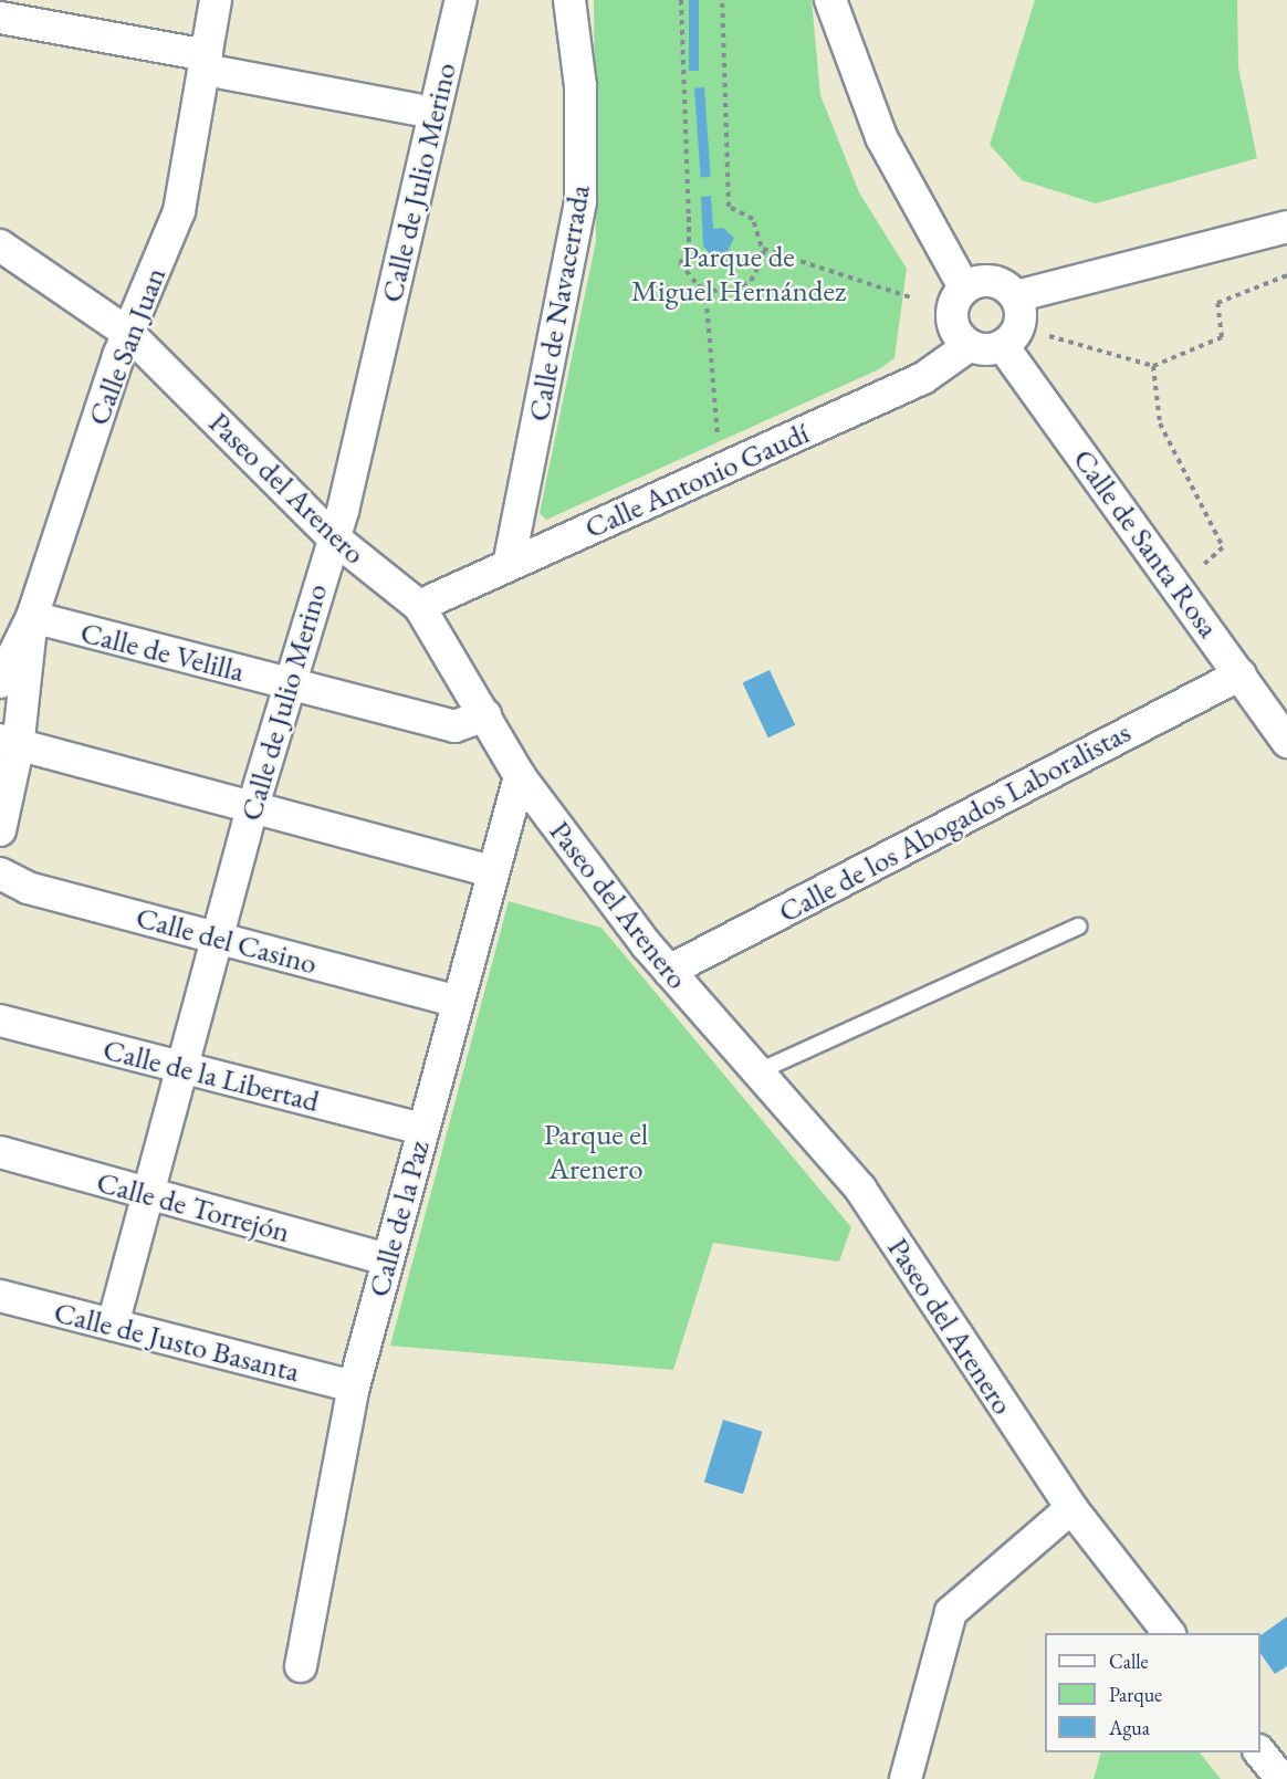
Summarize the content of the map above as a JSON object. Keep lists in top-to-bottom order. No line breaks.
{"streets":{"street":["Calle de Julio Merino","Calle de Navacerrada","Calle San Juan","Calle Antonio Gaudí","Paseo del Arenero","Calle de Santa Rosa","Calle de Velilla","Calle de los Abogados Laboralistas","Calle del Casino","Calle de la Libertad","Calle de Torrejón","Calle de la Paz","Calle de Justo Basanta"]},"crossings":[["Calle de Julio Merino","Paseo del Arenero"],["Calle de Julio Merino","Calle de Velilla"],["Calle de Julio Merino","Calle del Casino"],["Calle de Julio Merino","Calle de la Libertad"],["Calle de Julio Merino","Calle de Torrejón"],["Calle de Julio Merino","Calle de Justo Basanta"],["Calle de Navacerrada","Calle Antonio Gaudí"],["Calle San Juan","Paseo del Arenero"],["Calle San Juan","Calle de Velilla"],["Calle Antonio Gaudí","Paseo del Arenero"],["Calle Antonio Gaudí","Calle de Santa Rosa"],["Paseo del Arenero","Calle de Velilla"],["Paseo del Arenero","Calle de los Abogados Laboralistas"],["Paseo del Arenero","Calle de la Paz"],["Calle de Santa Rosa","Calle de los Abogados Laboralistas"],["Calle del Casino","Calle de la Paz"],["Calle de la Libertad","Calle de la Paz"],["Calle de Torrejón","Calle de la Paz"],["Calle de la Paz","Calle de Justo Basanta"]],"parks":["Parque de Miguel Hernández","Parque el Arenero"],"legend":["Calle","Parque","Agua"]}
